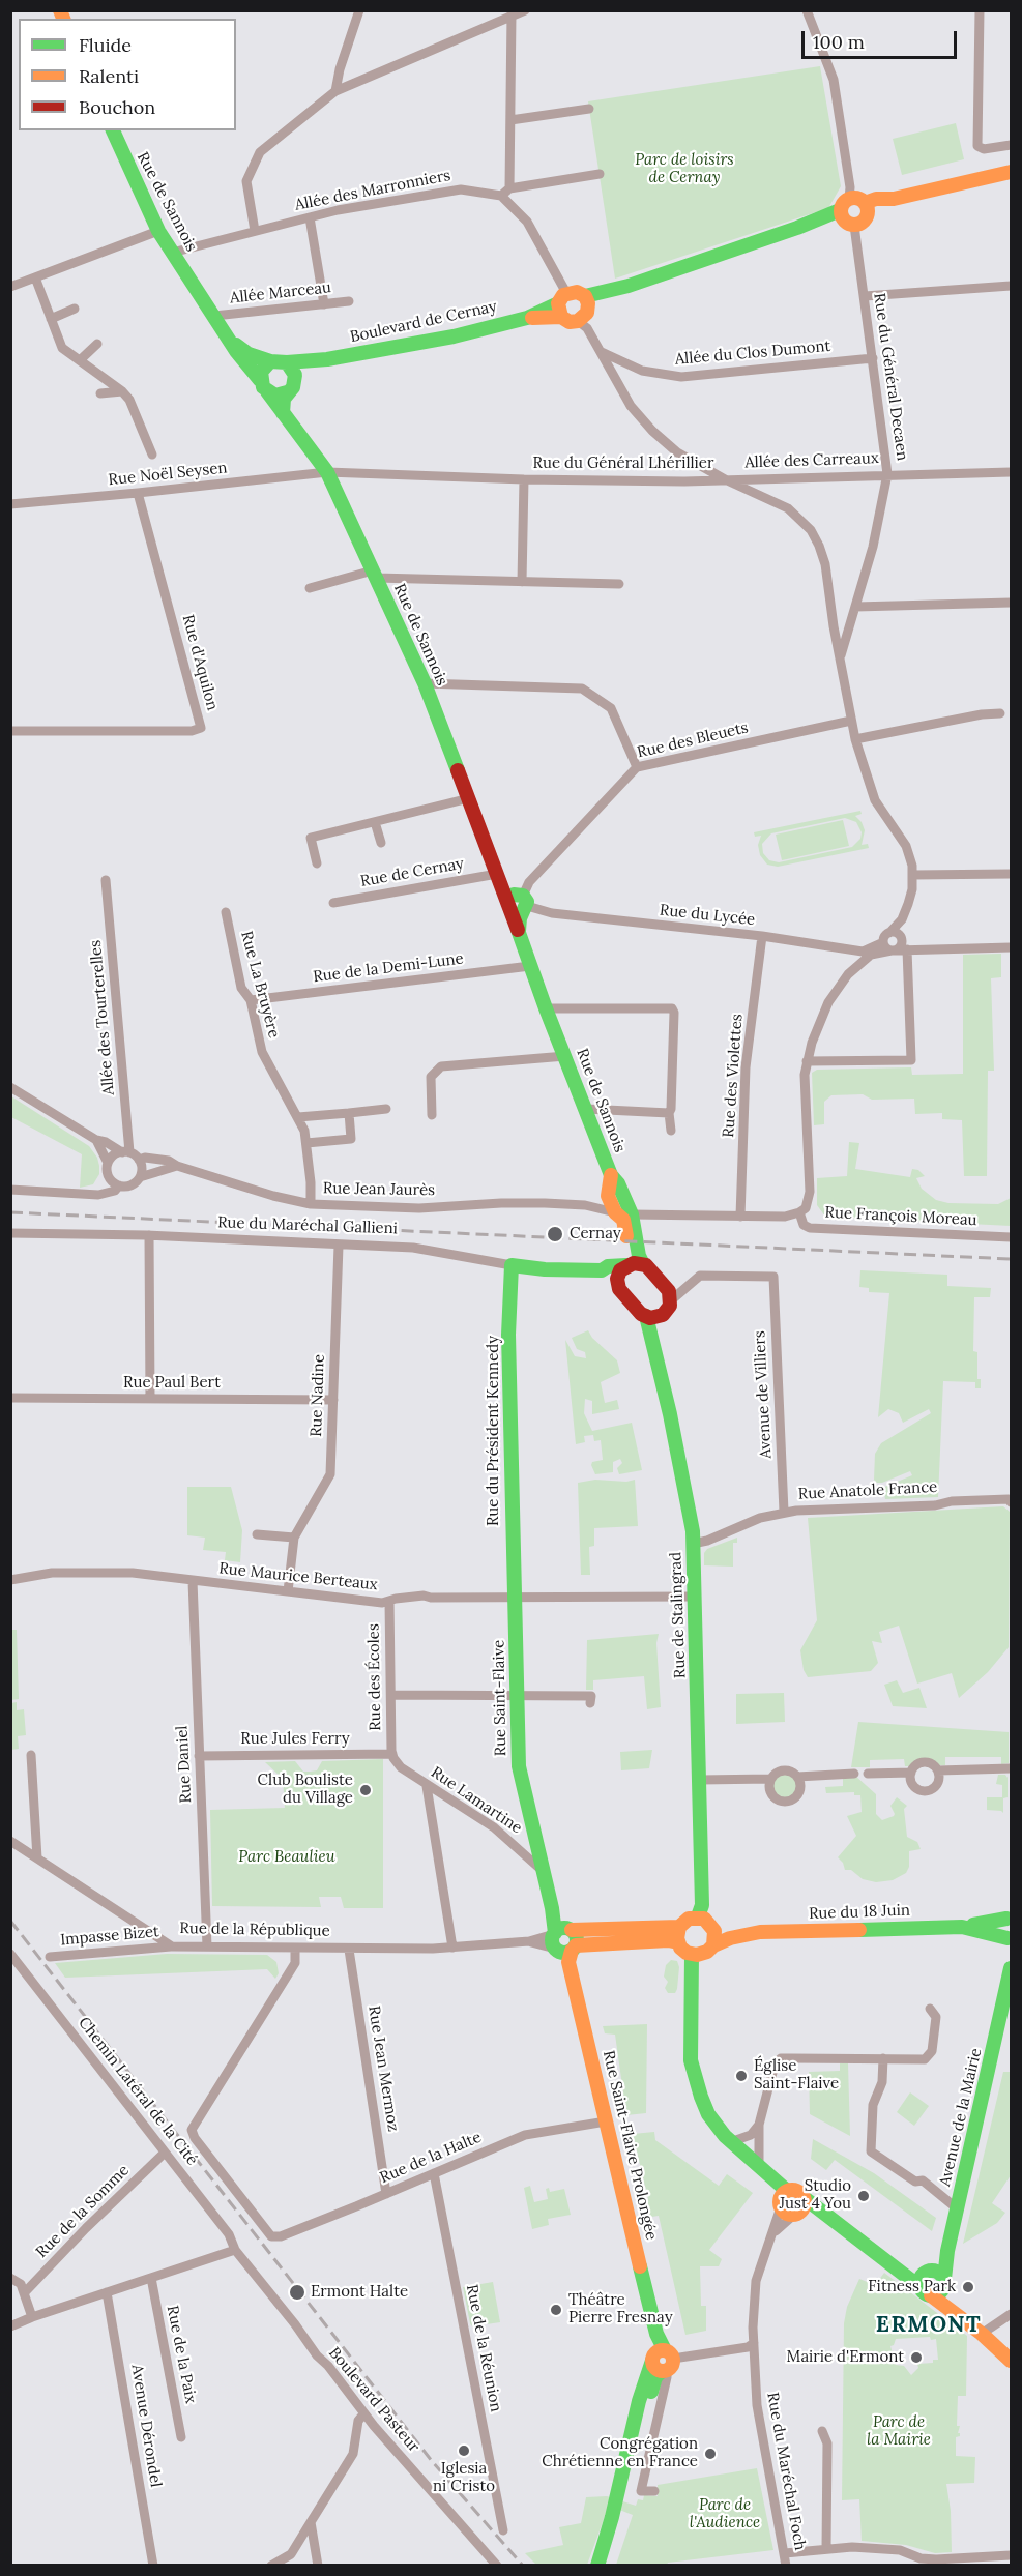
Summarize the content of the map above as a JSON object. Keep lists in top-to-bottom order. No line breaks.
{"streets":{"street":["Allée des Marronniers","Rue de Sannois","Allée Marceau","Boulevard de Cernay","Allée du Clos Dumont","Rue du Général Decaen","Allée des Carreaux","Rue du Général Lhérillier","Rue Noël Seysen","Rue d'Aquilon","Rue des Bleuets","Rue de Cernay","Rue du Lycée","Rue de la Demi-Lune","Rue La Bruyère","Allée des Tourterelles","Rue des Violettes","Rue Jean Jaurès","Rue François Moreau","Rue du Maréchal Gallieni","Rue Paul Bert","Avenue de Villiers","Rue Nadine","Rue du Président Kennedy","Rue Anatole France","Rue Maurice Berteaux","Rue de Stalingrad","Rue des Écoles","Rue Saint-Flaive","Rue Jules Ferry","Rue Daniel","Rue Lamartine","Rue du 18 Juin","Rue de la République","Impasse Bizet","Rue Jean Mermoz","Chemin Latéral de la Cité","Avenue de la Mairie","Rue Saint-Flaive Prolongée","Rue de la Halte","Rue de la Somme","Rue de la Réunion","Rue de la Paix","Boulevard Pasteur","Avenue Dérondel","Rue du Maréchal Foch"]},"crossings":[["Allée des Marronniers","Rue de Sannois"],["Rue de Sannois","Allée Marceau"],["Rue de Sannois","Boulevard de Cernay"],["Rue de Sannois","Rue du Général Lhérillier"],["Rue de Sannois","Rue Noël Seysen"],["Rue de Sannois","Rue des Bleuets"],["Rue de Sannois","Rue de Cernay"],["Rue de Sannois","Rue du Lycée"],["Rue de Sannois","Rue de la Demi-Lune"],["Rue de Sannois","Rue Jean Jaurès"],["Rue de Sannois","Rue du Maréchal Gallieni"],["Allée du Clos Dumont","Rue du Général Decaen"],["Rue du Général Decaen","Allée des Carreaux"],["Rue du Général Decaen","Rue du Général Lhérillier"],["Rue du Général Decaen","Rue des Bleuets"],["Rue du Général Decaen","Rue du Lycée"],["Allée des Carreaux","Rue du Général Lhérillier"],["Rue du Général Lhérillier","Rue Noël Seysen"],["Rue Noël Seysen","Rue d'Aquilon"],["Rue des Bleuets","Rue du Lycée"],["Rue du Lycée","Rue des Violettes"],["Rue de la Demi-Lune","Rue La Bruyère"],["Rue La Bruyère","Rue Jean Jaurès"],["Allée des Tourterelles","Rue Jean Jaurès"],["Rue du Maréchal Gallieni","Rue Nadine"],["Rue du Maréchal Gallieni","Rue du Président Kennedy"],["Rue Paul Bert","Rue Nadine"],["Avenue de Villiers","Rue Anatole France"],["Rue Nadine","Rue Maurice Berteaux"],["Rue du Président Kennedy","Rue Maurice Berteaux"],["Rue du Président Kennedy","Rue Saint-Flaive"],["Rue Anatole France","Rue de Stalingrad"],["Rue Maurice Berteaux","Rue de Stalingrad"],["Rue Maurice Berteaux","Rue des Écoles"],["Rue Maurice Berteaux","Rue Saint-Flaive"],["Rue Maurice Berteaux","Rue Daniel"],["Rue de Stalingrad","Rue du 18 Juin"],["Rue de Stalingrad","Rue de la République"],["Rue des Écoles","Rue Jules Ferry"],["Rue des Écoles","Rue Lamartine"],["Rue Saint-Flaive","Rue Lamartine"],["Rue Saint-Flaive","Rue de la République"],["Rue Saint-Flaive","Rue Saint-Flaive Prolongée"],["Rue Jules Ferry","Rue Daniel"],["Rue Jules Ferry","Rue Lamartine"],["Rue Daniel","Rue de la République"],["Rue du 18 Juin","Rue de la République"],["Rue de la République","Impasse Bizet"],["Rue de la République","Rue Jean Mermoz"],["Rue de la République","Rue Saint-Flaive Prolongée"],["Rue de la République","Rue de la Halte"],["Rue Jean Mermoz","Rue de la Halte"],["Chemin Latéral de la Cité","Rue de la Somme"],["Chemin Latéral de la Cité","Boulevard Pasteur"],["Rue Saint-Flaive Prolongée","Rue de la Halte"],["Rue de la Halte","Rue de la Réunion"]],"districts":["ERMONT"],"parks":["Parc de loisirs de Cernay","Parc Beaulieu","Parc de la Mairie","Parc de l'Audience"],"places":["Cernay","Club Bouliste du Village","Église Saint-Flaive","Studio Just 4 You","Fitness Park","Ermont Halte","Théâtre Pierre Fresnay","Mairie d'Ermont","Iglesia ni Cristo","Congrégation Chrétienne en France"],"legend":["Fluide","Ralenti","Bouchon"],"scale_bar":"100 m"}
